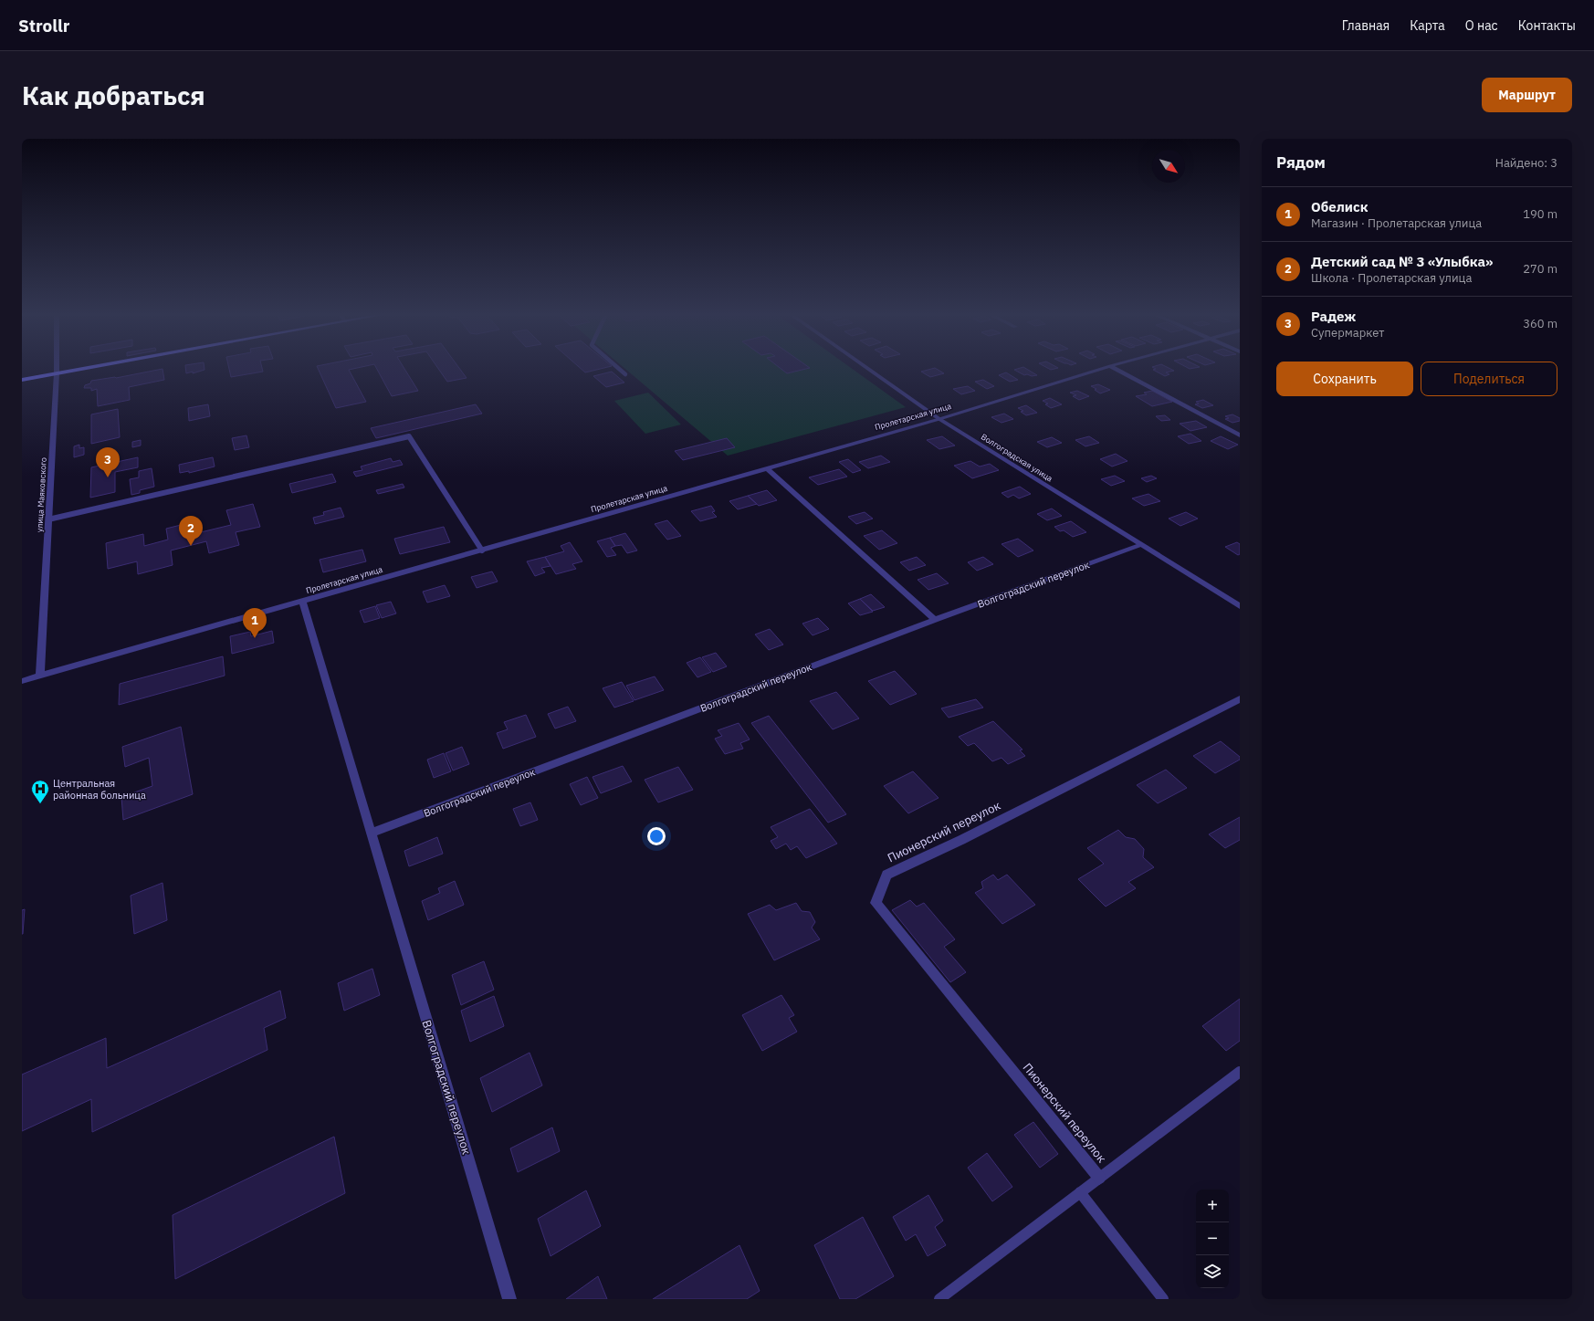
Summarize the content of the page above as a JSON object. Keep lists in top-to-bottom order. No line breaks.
{"streets":{"street":["Пролетарская улица","Волгоградская улица","улица Маяковского","Волгоградский переулок","Пионерский переулок"]},"crossings":[["Пролетарская улица","Волгоградская улица"],["Пролетарская улица","улица Маяковского"],["Пролетарская улица","Волгоградский переулок"],["Волгоградская улица","Волгоградский переулок"]],"places":{"hospital":["Центральная районная больница"]},"north":"bottom right","page":{"header":"Strollr","nav":["Главная","Карта","О нас","Контакты"],"buttons":["Маршрут",["Сохранить","Поделиться"]],"title":"Как добраться","heading":["Рядом","Найдено: 3"],"list":[{"mark":"1","name":"Обелиск","note":"Магазин · Пролетарская улица","value":"190 m"},{"mark":"2","name":"Детский сад № 3 «Улыбка»","note":"Школа · Пролетарская улица","value":"270 m"},{"mark":"3","name":"Радеж","note":"Супермаркет","value":"360 m"}],"pins":["3","2","1"],"map_buttons":["+","−"]}}
